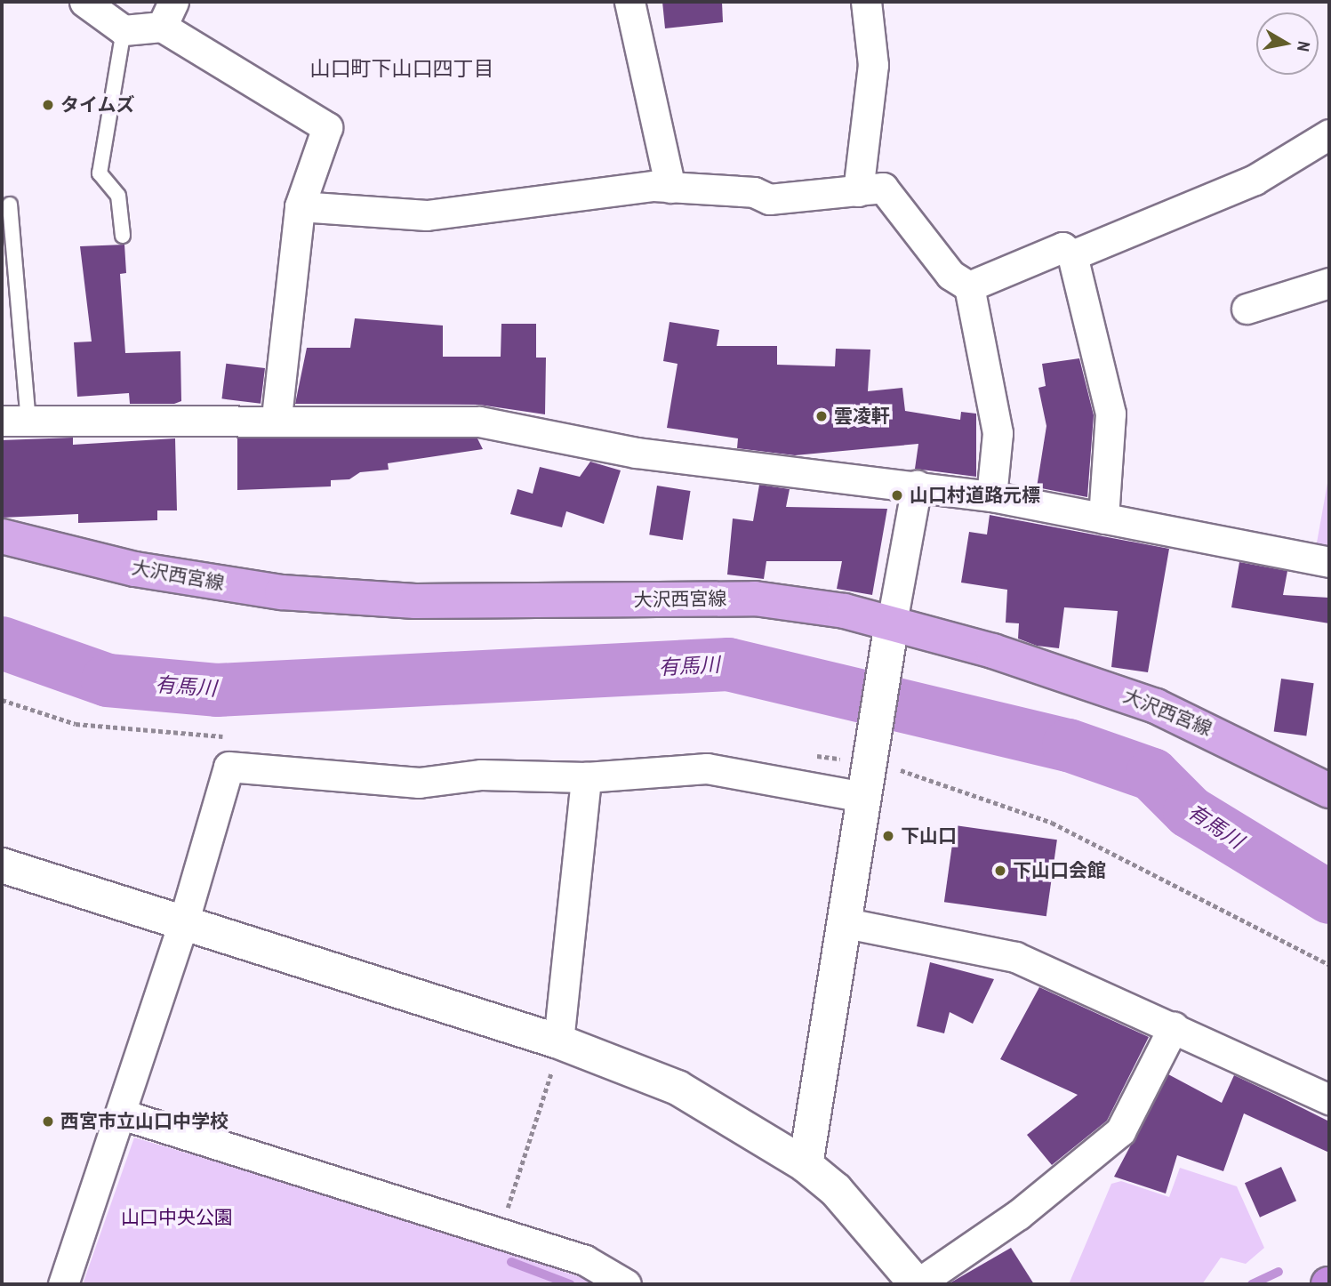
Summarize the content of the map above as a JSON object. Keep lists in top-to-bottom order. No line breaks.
{"streets":{"main road":["大沢西宮線"]},"districts":["山口町下山口四丁目"],"water":["有馬川"],"parks":["山口中央公園"],"places":["タイムズ","雲凌軒","山口村道路元標","下山口","下山口会館","西宮市立山口中学校"],"north":"right"}
